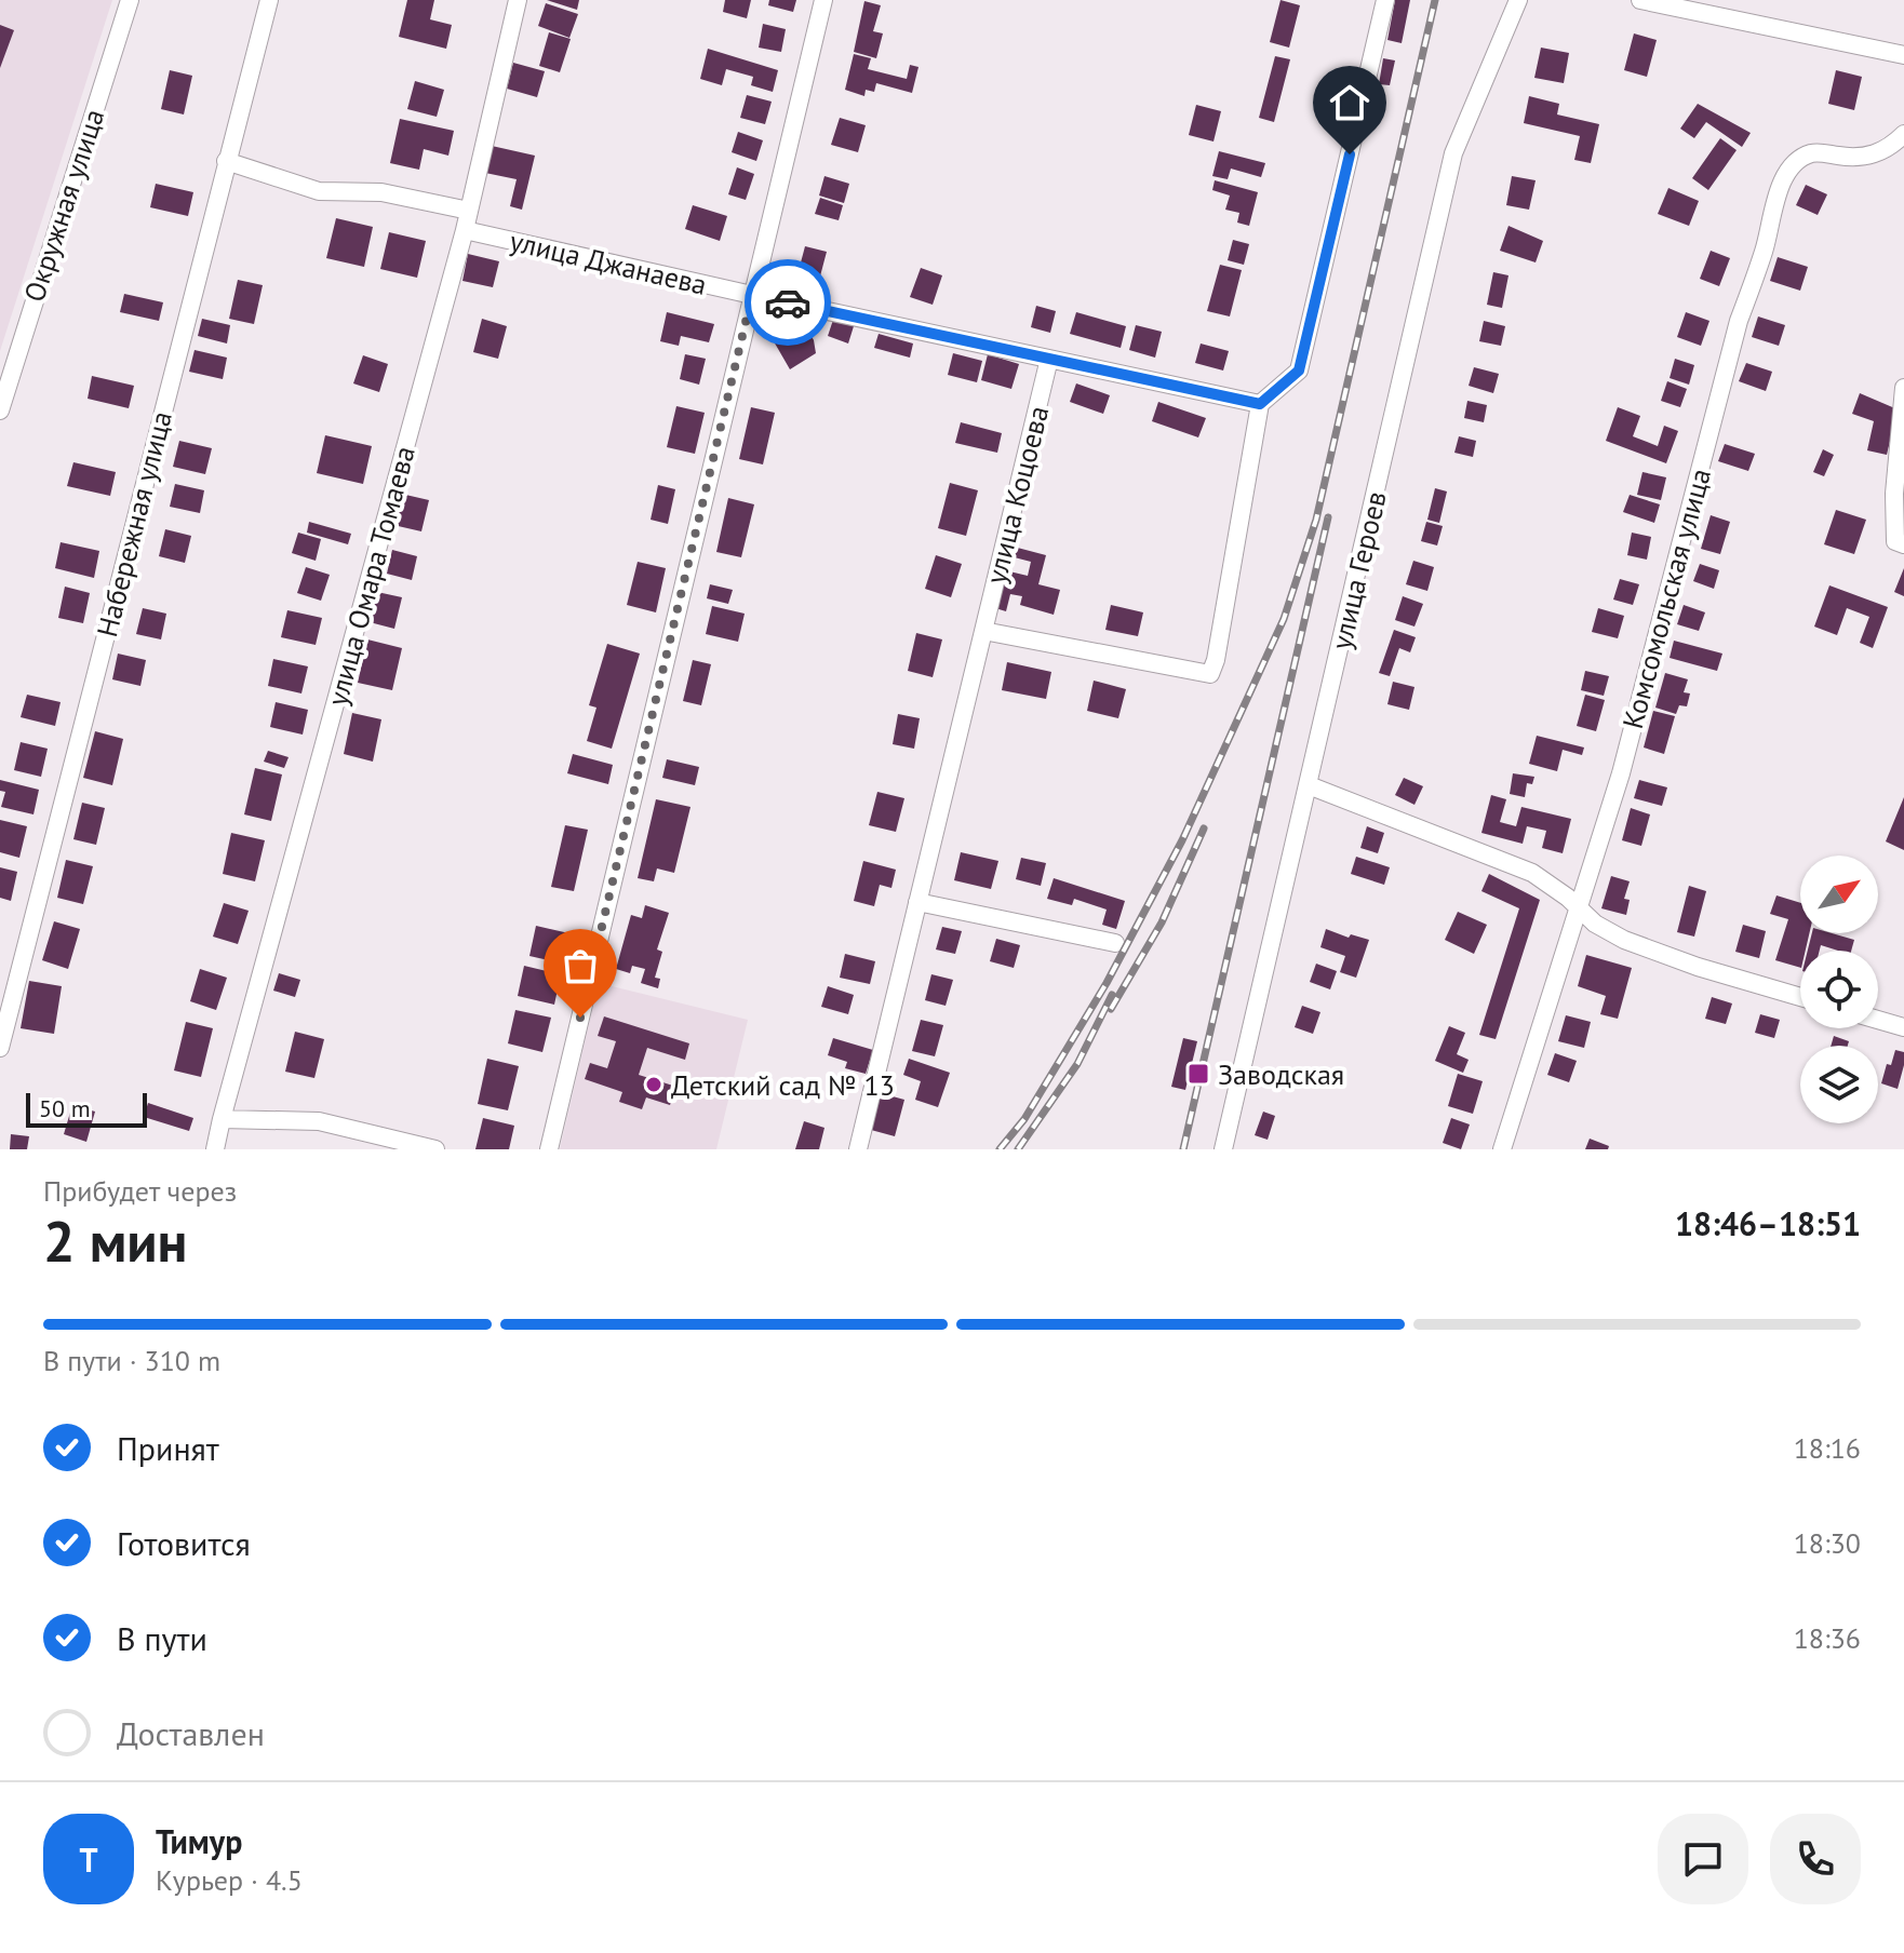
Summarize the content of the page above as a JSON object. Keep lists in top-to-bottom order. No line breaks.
{"streets":{"street":["Окружная улица","улица Джанаева","улица Коцоева","Набережная улица","улица Героев","улица Омара Томаева","Комсомольская улица"]},"crossings":[["улица Джанаева","улица Коцоева"],["улица Джанаева","улица Омара Томаева"]],"places":{"transit":["Заводская"],"other":["Детский сад № 13"]},"scale_bar":"50 m","north":"top right","page":{"scale":"50 m","heading":["2 мин","Прибудет через","18:46–18:51"],"panel":["Тимур","Курьер · 4.5"],"bar":"В пути · 310 m","list":[["Принят","18:16"],["Готовится","18:30"],["В пути","18:36"],"Доставлен"],"round":"Т"}}
